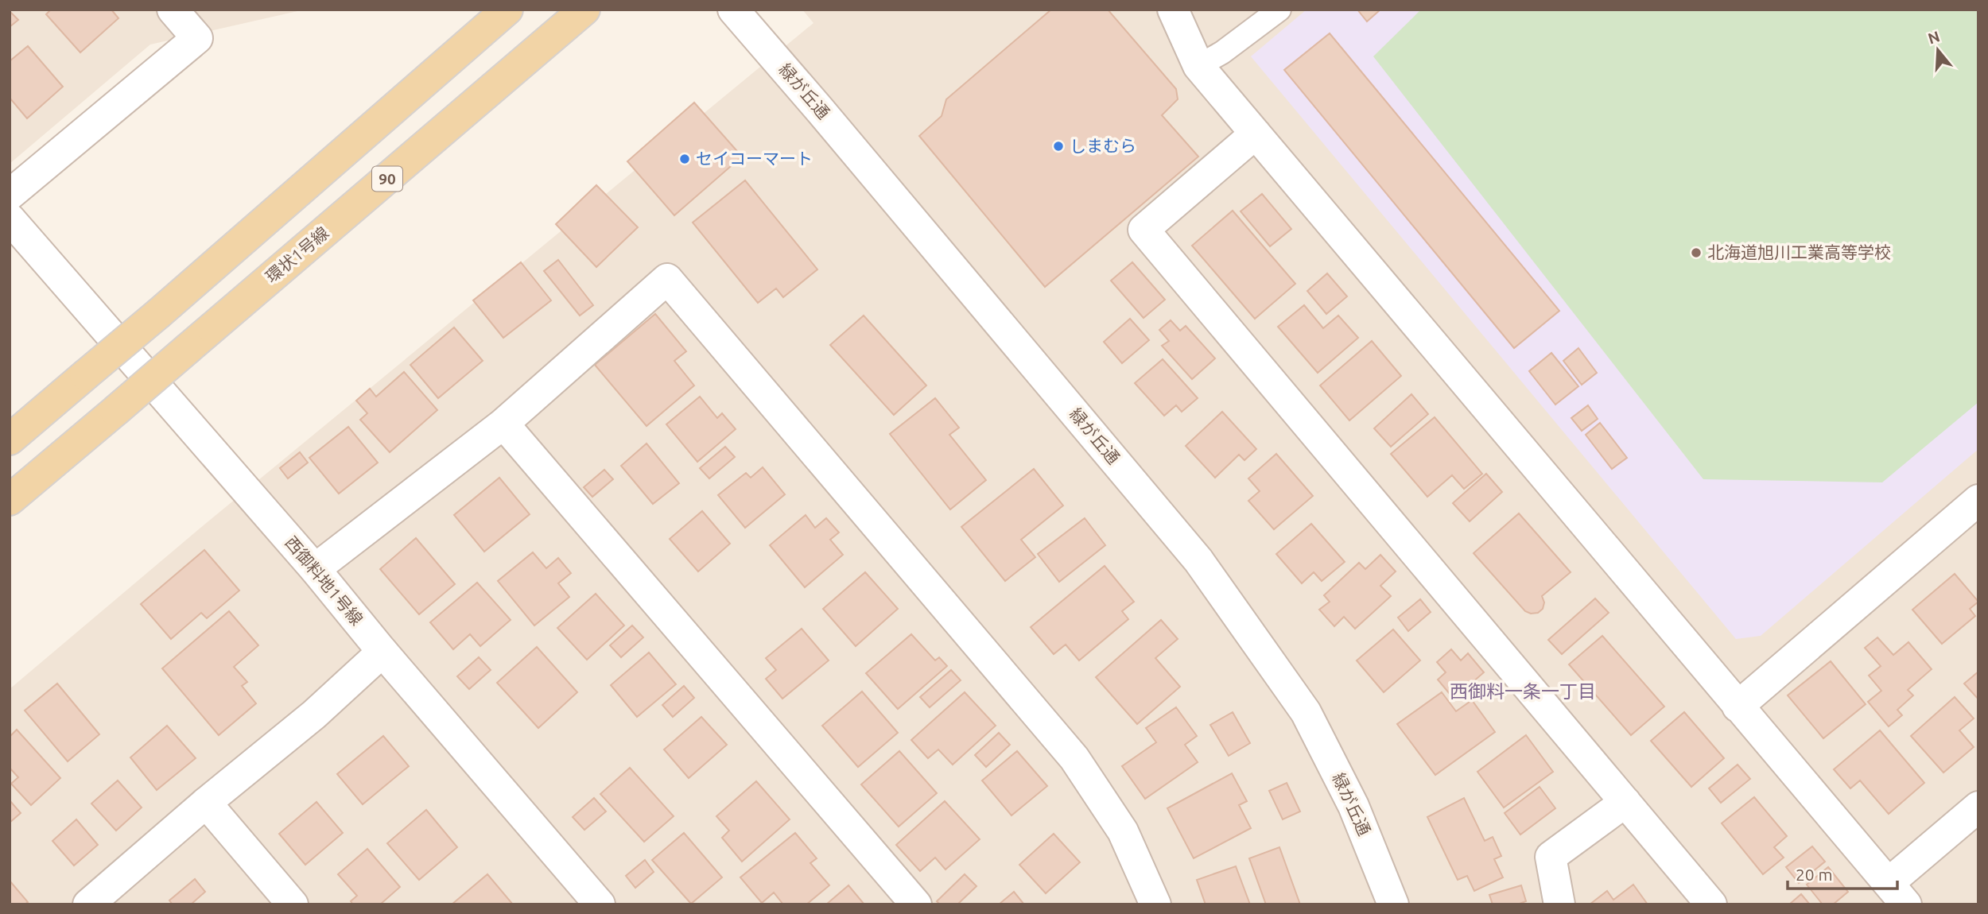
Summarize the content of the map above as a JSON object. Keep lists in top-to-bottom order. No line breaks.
{"streets":{"main road":["90","環状1号線"],"street":["緑が丘通","西御料地1号線"]},"districts":["西御料一条一丁目"],"places":["しまむら","セイコーマート","北海道旭川工業高等学校"],"scale_bar":"20 m","north":"top"}
